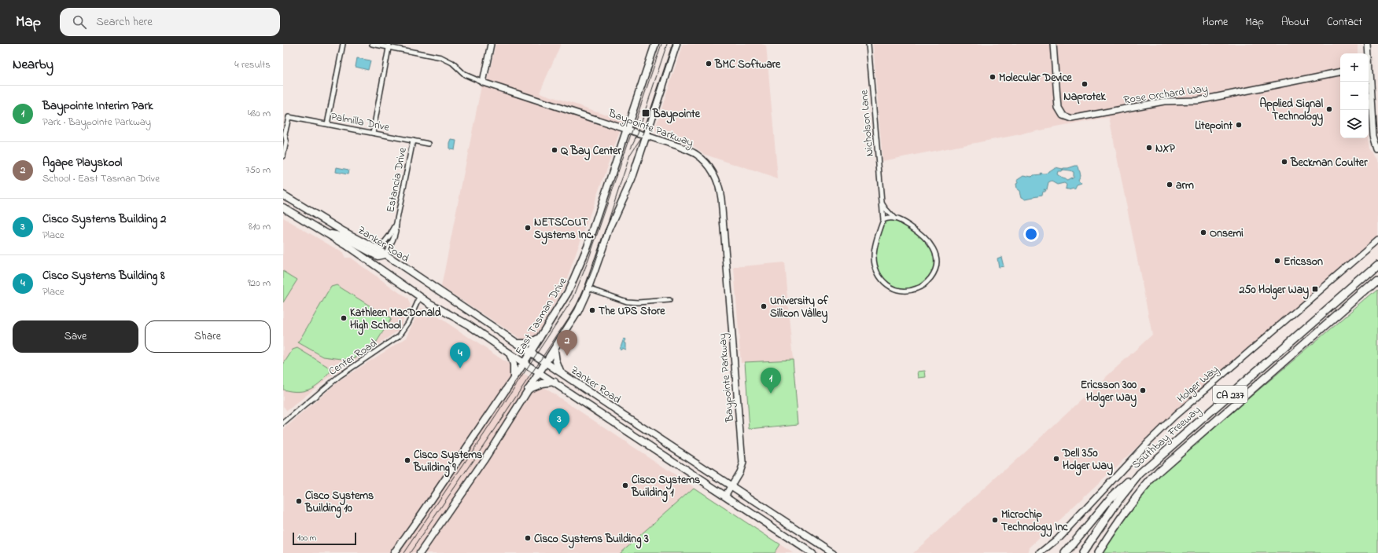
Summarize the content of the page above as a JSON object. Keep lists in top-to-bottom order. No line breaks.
{"streets":{"highway":["CA 237","Southbay Freeway"],"main road":["Zanker Road","East Tasman Drive"],"street":["Rose Orchard Way","Palmilla Drive","Nicholson Lane","Baypointe Parkway","Estancia Drive","Center Road","Holger Way"]},"crossings":[["Palmilla Drive","Estancia Drive"],["Baypointe Parkway","Zanker Road"],["Baypointe Parkway","East Tasman Drive"],["Estancia Drive","Zanker Road"],["Zanker Road","East Tasman Drive"],["Zanker Road","Center Road"]],"places":{"other":["BMC Software","Molecular Device","Naprotek","Applied Signal Technology","Litepoint","NXP","Q Bay Center","Beckman Coulter","arm","NETSCOUT Systems Inc.","Onsemi","Ericsson","University of Silicon Valley","The UPS Store","Kathleen MacDonald High School","Ericsson 300 Holger Way","Dell 350 Holger Way","Cisco Systems Building 9","Cisco Systems Building 1","Cisco Systems Building 10","Microchip Technology Inc","Cisco Systems Building 3"],"transit":["Baypointe","250 Holger Way"]},"scale_bar":"100 m","page":{"header":"Map","search":"Search here","nav":["Home","Map","About","Contact"],"heading":["Nearby","4 results"],"map_buttons":["+","−"],"list":[{"mark":"1","name":"Baypointe Interim Park","note":"Park · Baypointe Parkway","value":"480 m"},{"mark":"2","name":"Agape Playskool","note":"School · East Tasman Drive","value":"750 m"},{"mark":"3","name":"Cisco Systems Building 2","note":"Place","value":"810 m"},{"mark":"4","name":"Cisco Systems Building 8","note":"Place","value":"920 m"}],"buttons":["Save","Share"],"pins":["2","4","1","3"],"scale":"100 m"}}
